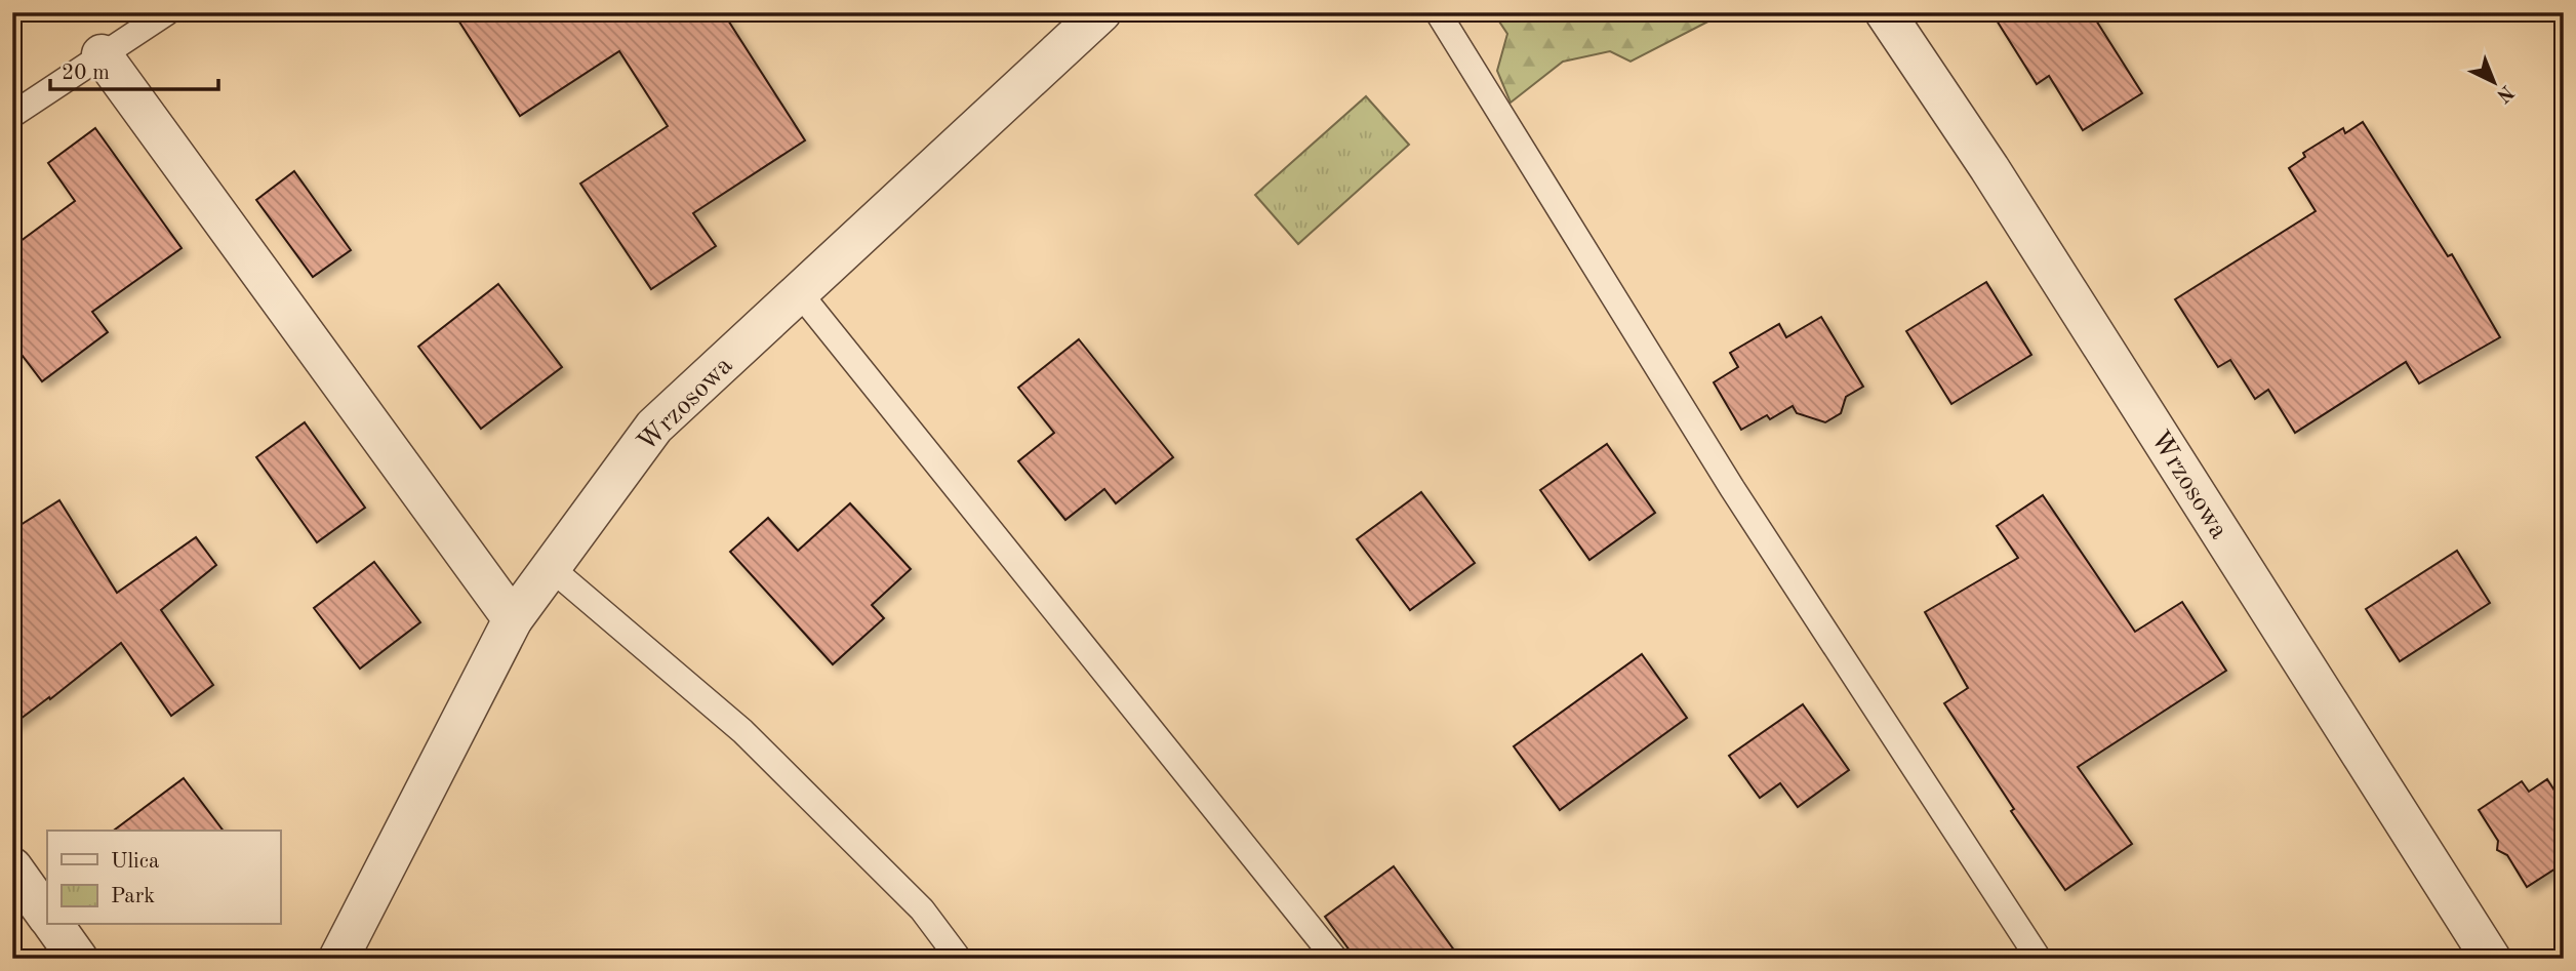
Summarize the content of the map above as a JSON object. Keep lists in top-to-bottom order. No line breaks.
{"streets":{"street":["Wrzosowa"]},"legend":["Ulica","Park"],"scale_bar":"20 m","north":"bottom right"}
